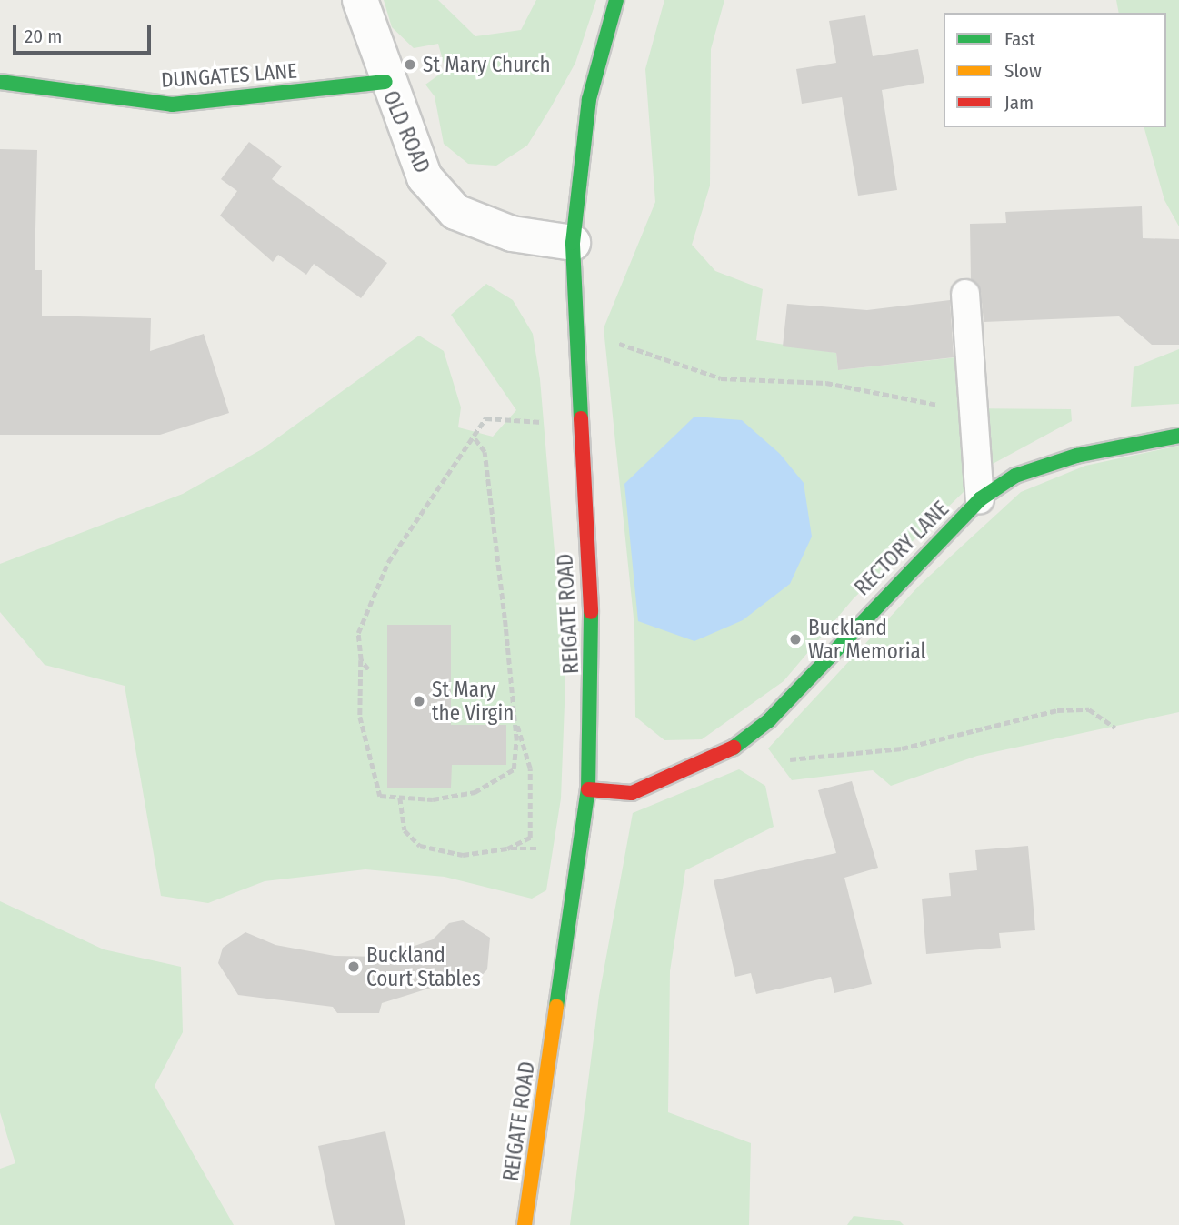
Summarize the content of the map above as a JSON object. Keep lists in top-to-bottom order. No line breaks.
{"streets":{"main road":["DUNGATES LANE","RECTORY LANE","REIGATE ROAD"],"street":["OLD ROAD"]},"crossings":[["DUNGATES LANE","OLD ROAD"],["OLD ROAD","REIGATE ROAD"],["RECTORY LANE","REIGATE ROAD"]],"places":["St Mary Church","Buckland War Memorial","St Mary the Virgin","Buckland Court Stables"],"legend":["Fast","Slow","Jam"],"scale_bar":"20 m"}
